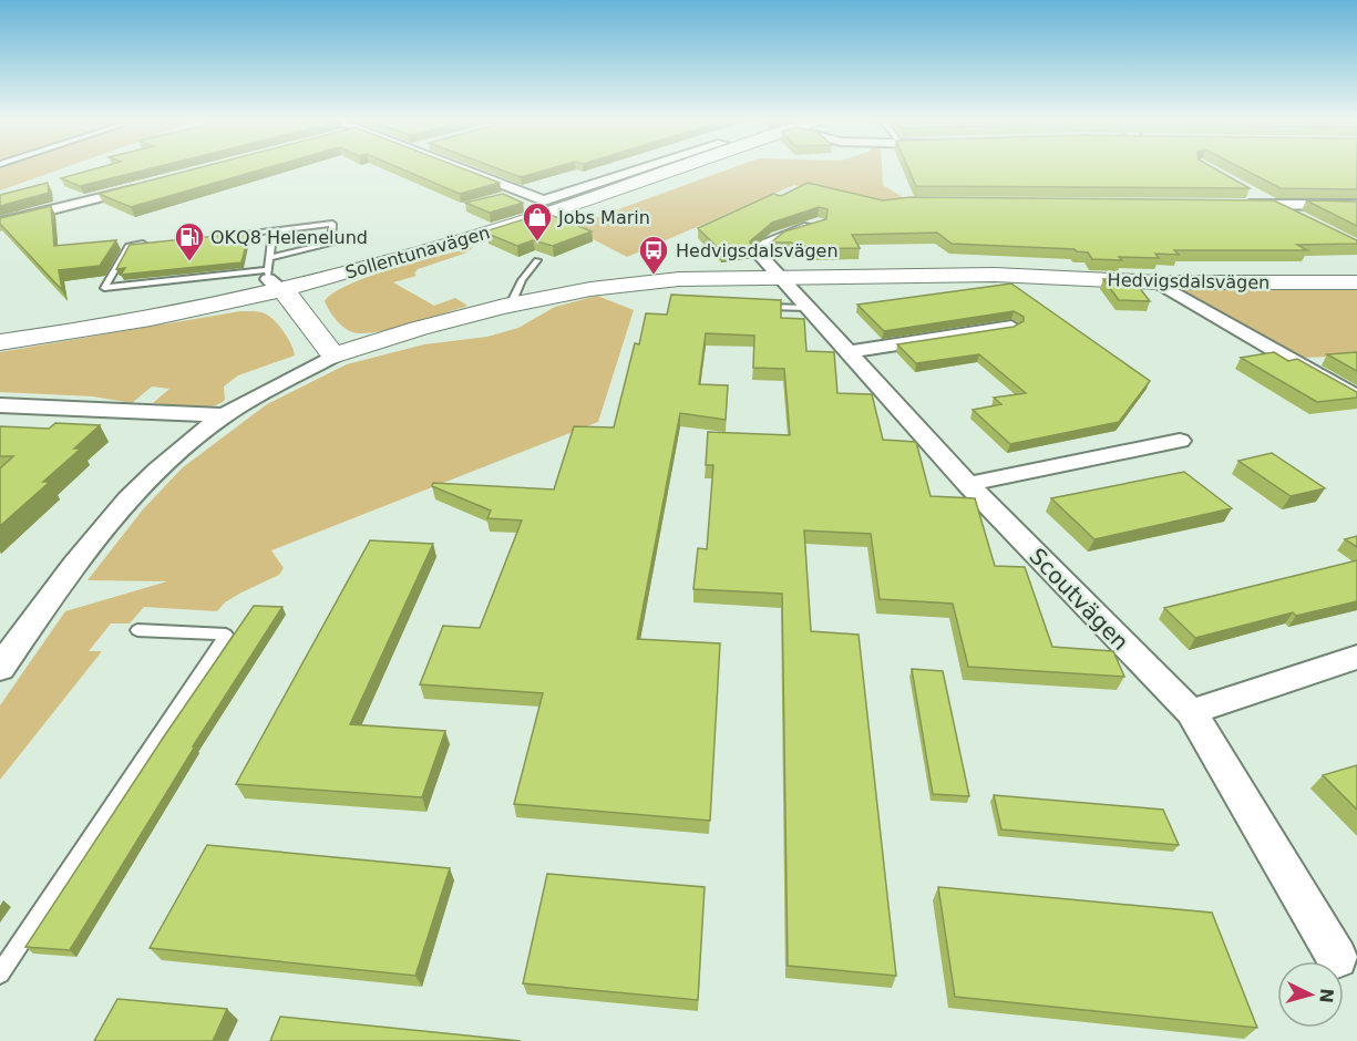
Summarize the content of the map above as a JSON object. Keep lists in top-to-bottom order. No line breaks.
{"streets":{"street":["Sollentunavägen","Hedvigsdalsvägen","Scoutvägen"]},"crossings":[["Hedvigsdalsvägen","Scoutvägen"]],"places":{"shop":["Jobs Marin"],"fuel station":["OKQ8 Helenelund"],"bus stop":["Hedvigsdalsvägen"]},"north":"right"}
